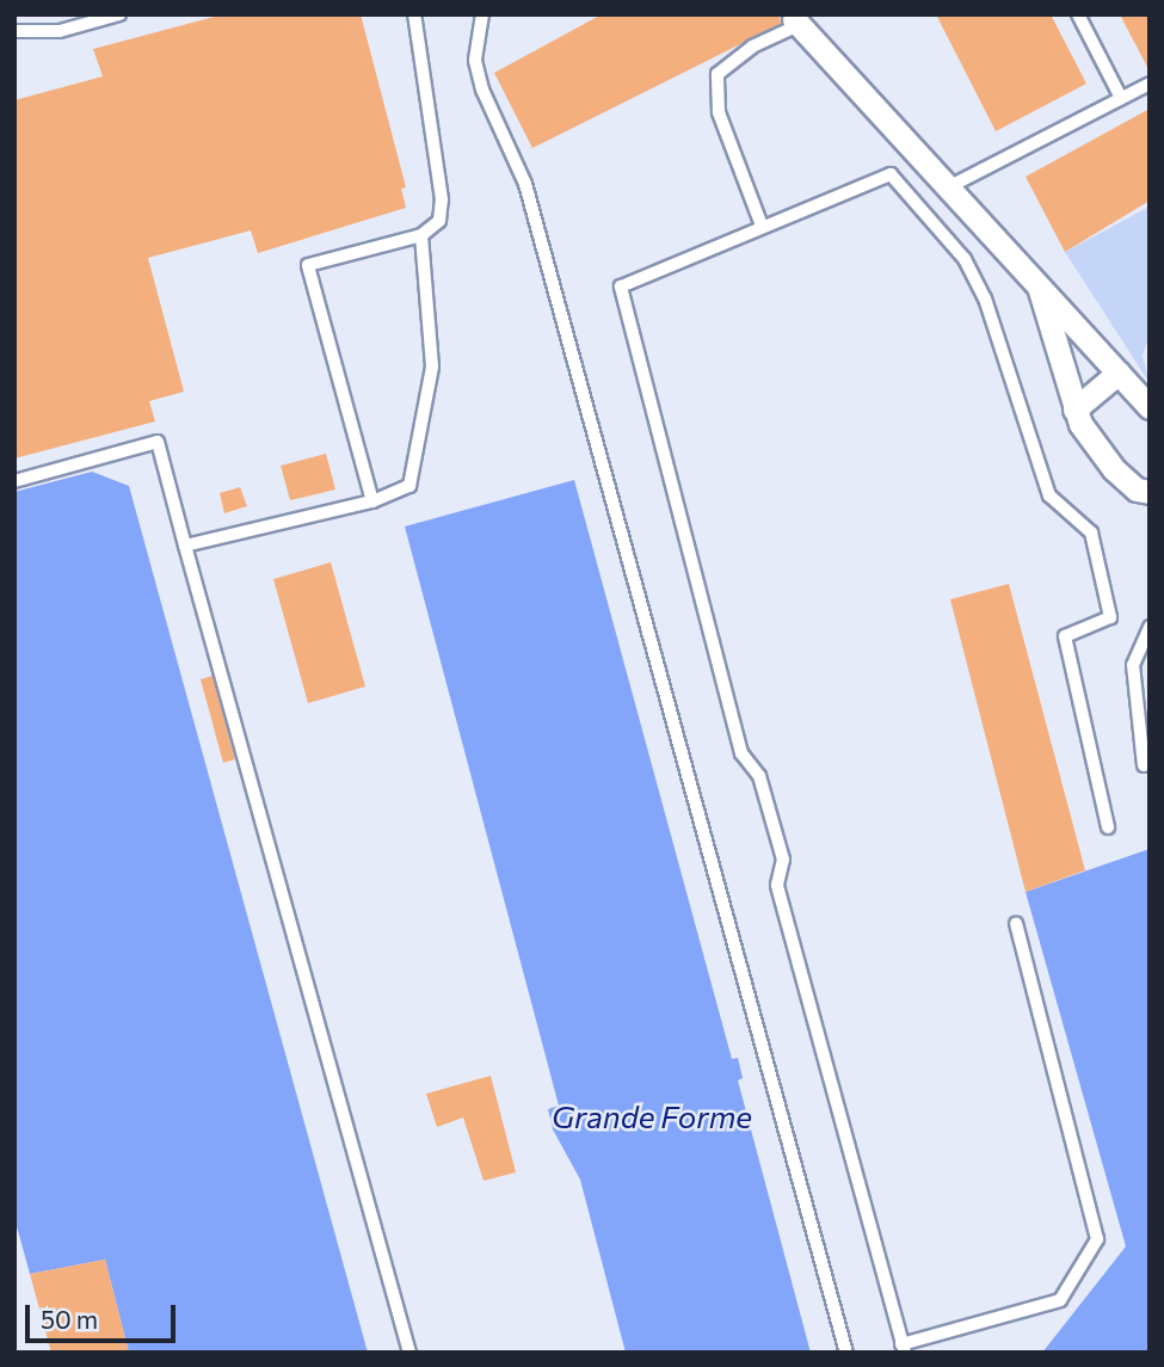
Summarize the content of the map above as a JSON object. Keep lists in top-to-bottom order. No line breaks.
{"water":["Grande Forme"],"scale_bar":"50 m"}
